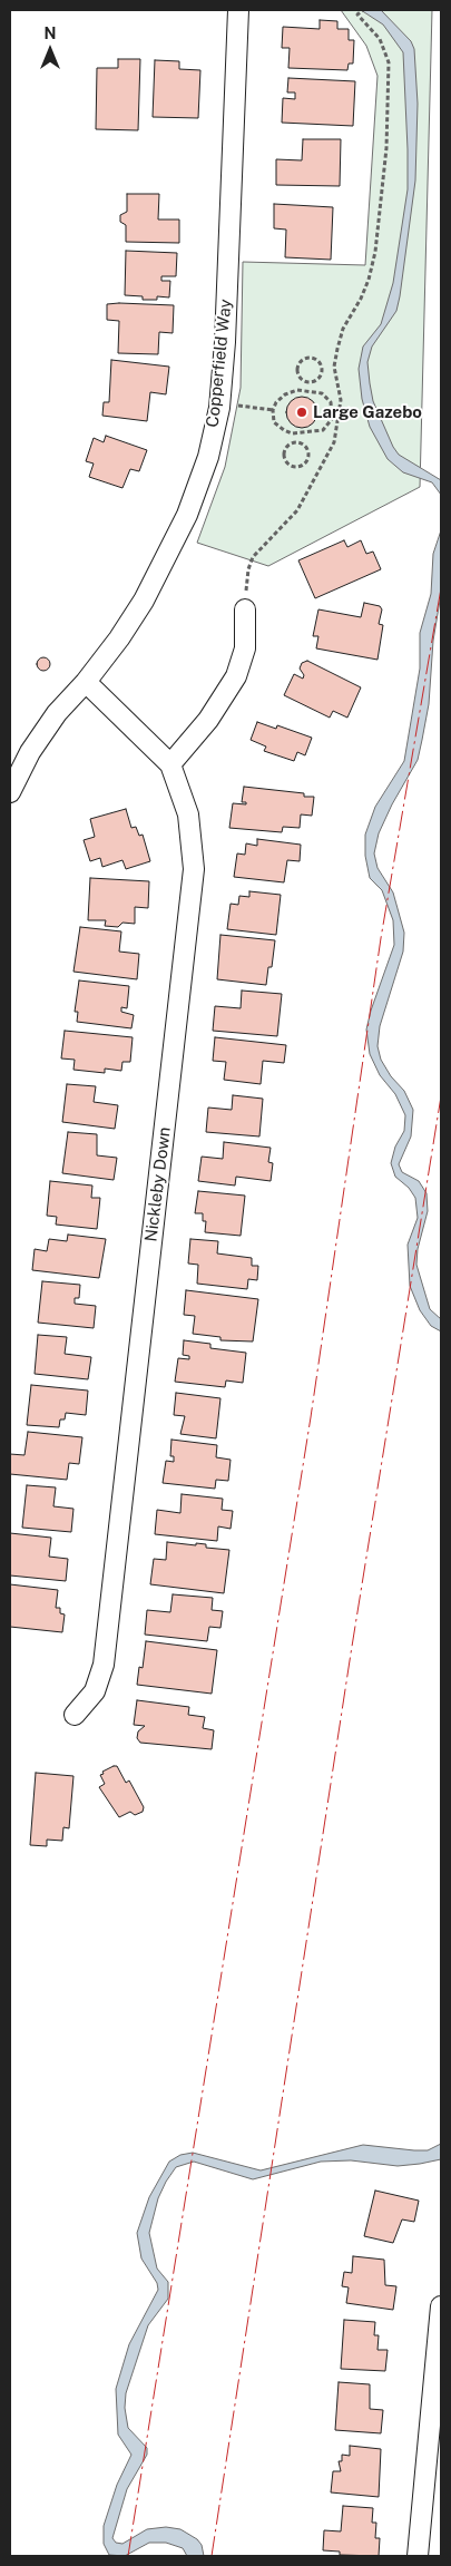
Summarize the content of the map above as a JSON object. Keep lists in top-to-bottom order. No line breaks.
{"streets":{"street":["Copperfield Way","Nickleby Down"]},"crossings":[["Copperfield Way","Nickleby Down"]],"places":["Large Gazebo"],"north":"top"}
